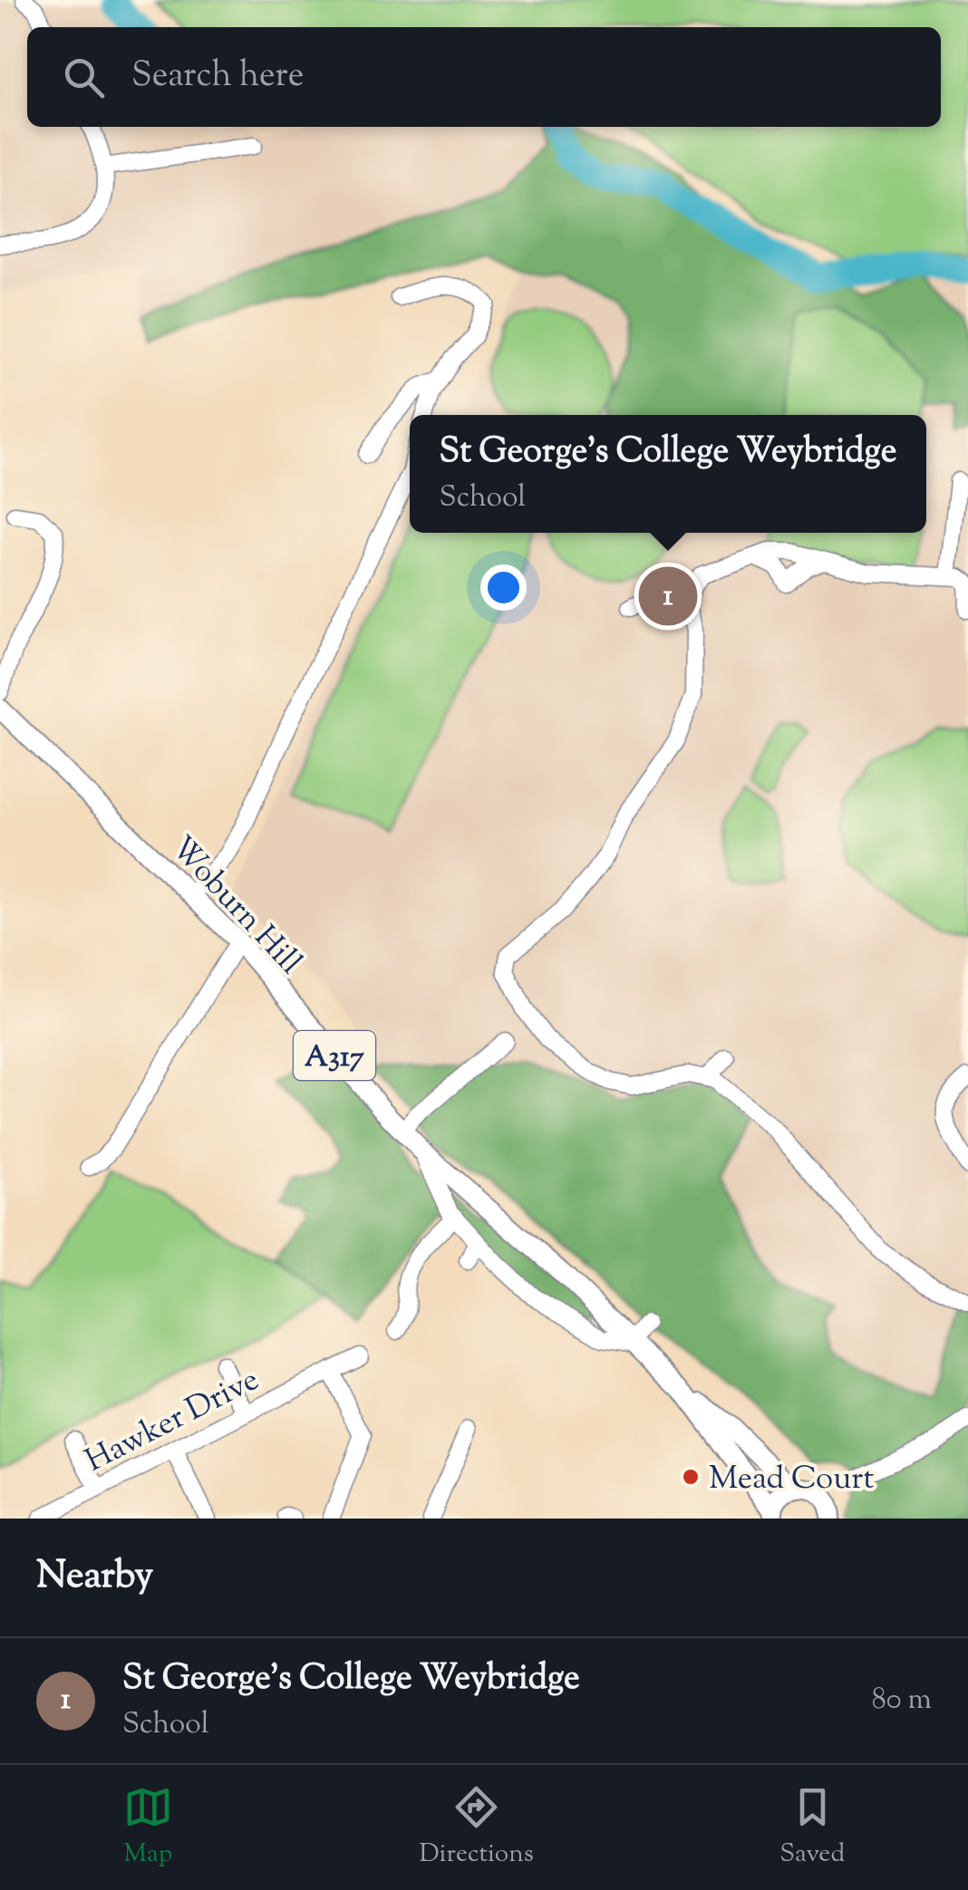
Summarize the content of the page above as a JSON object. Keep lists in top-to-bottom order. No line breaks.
{"streets":{"main road":["Woburn Hill","A317"],"street":["Hawker Drive"]},"places":["Mead Court"],"page":{"search":"Search here","popup":["St George's College Weybridge","School"],"pins":"1","heading":"Nearby","list":[{"mark":"1","name":"St George's College Weybridge","note":"School","value":"80 m"}],"nav":["Map","Directions","Saved"]}}
